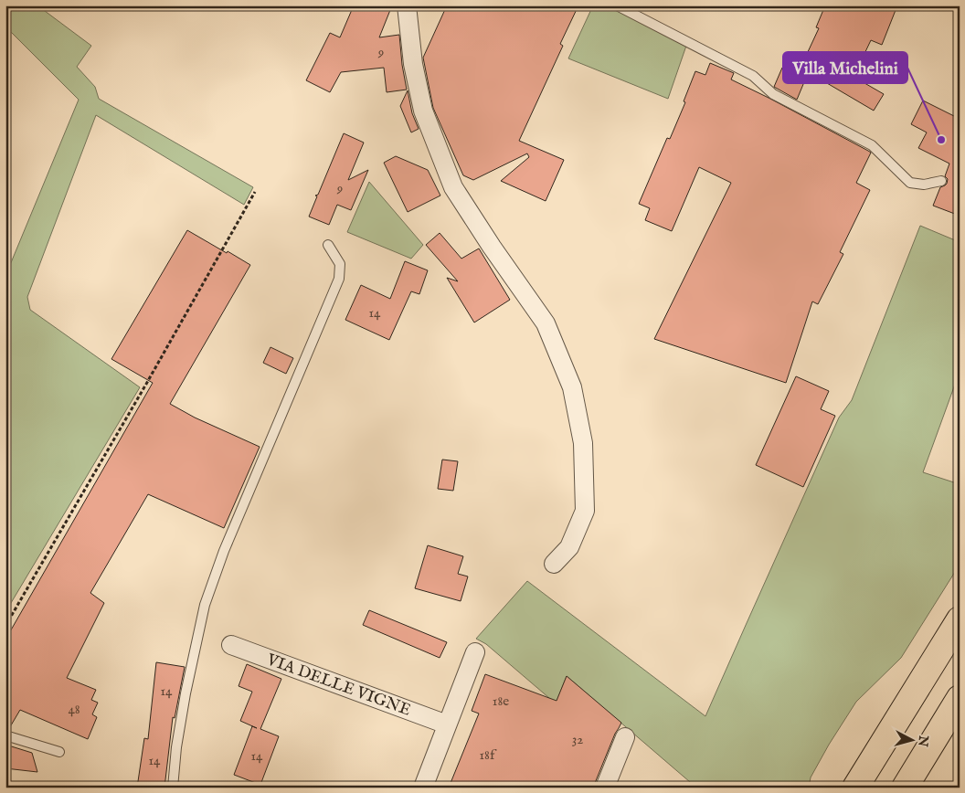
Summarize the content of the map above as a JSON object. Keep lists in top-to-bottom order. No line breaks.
{"streets":{"street":["VIA DELLE VIGNE"]},"places":["Villa Michelini"],"house_numbers":["9","9","14","14","18e","48","32","18f","14","14"],"north":"right"}
